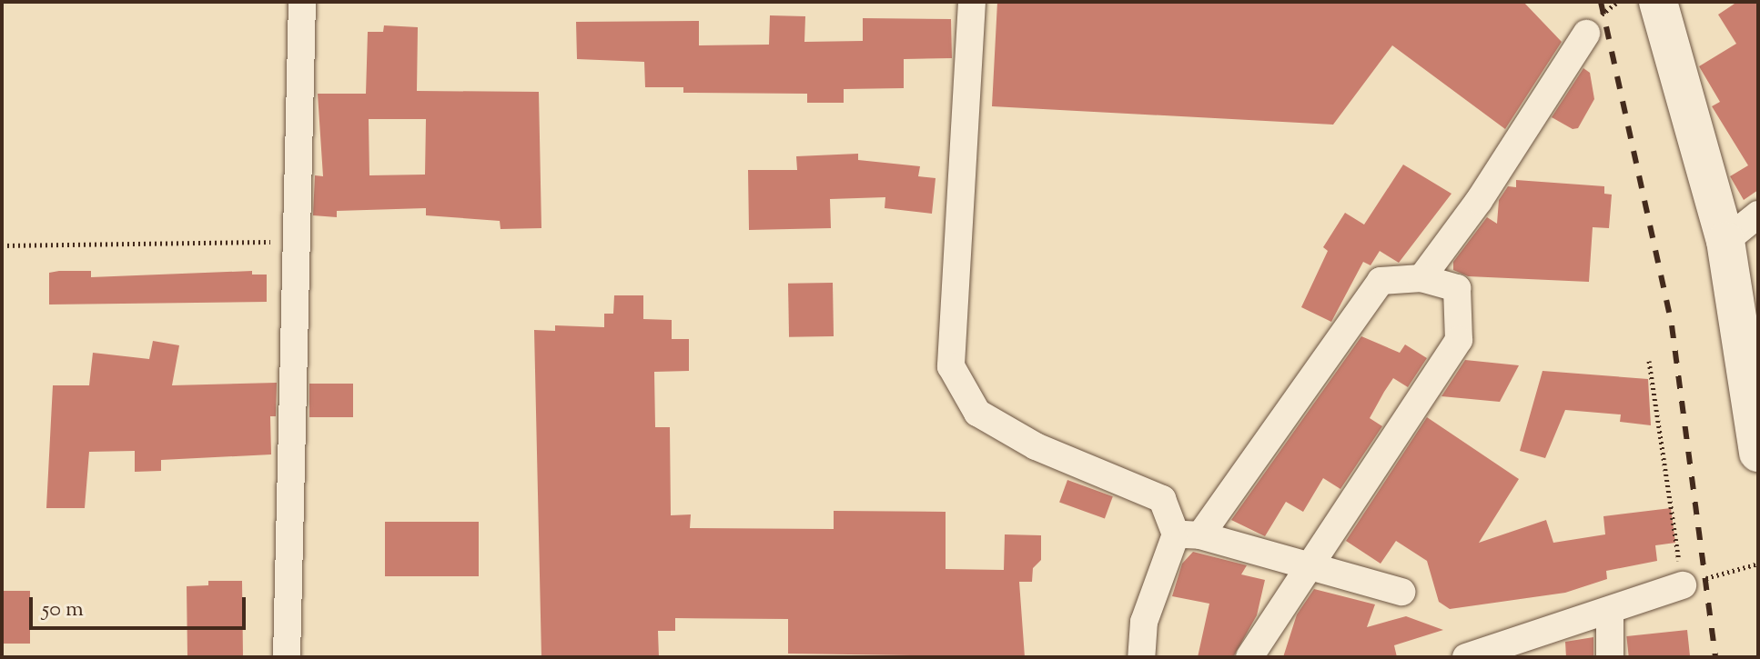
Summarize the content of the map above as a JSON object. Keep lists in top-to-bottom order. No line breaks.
{"scale_bar":"50 m"}
